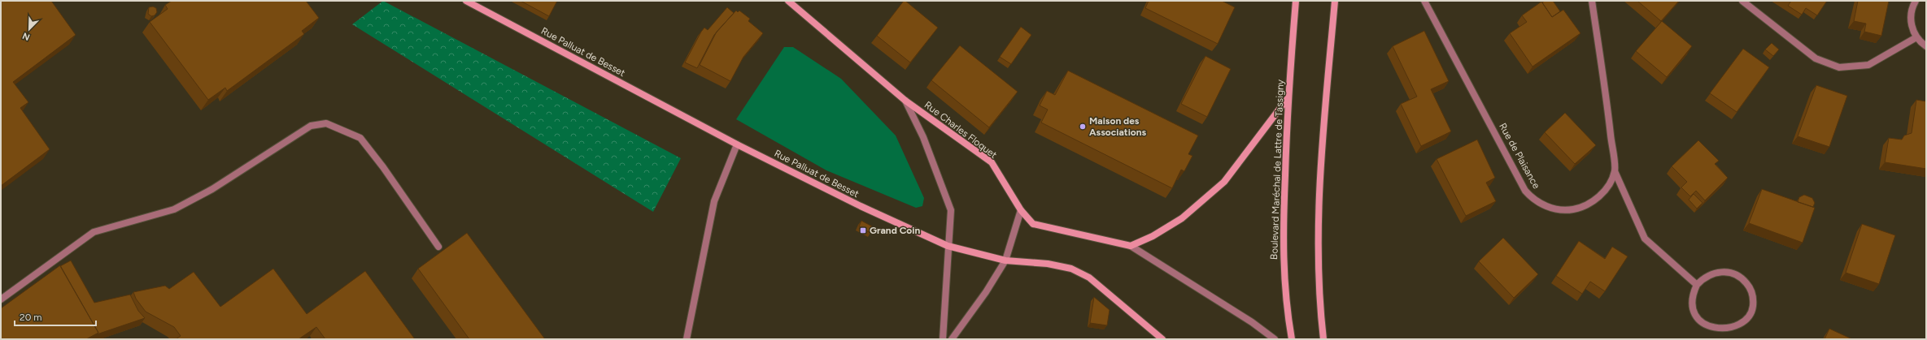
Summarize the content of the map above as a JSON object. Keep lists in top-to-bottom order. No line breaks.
{"streets":{"main road":["Rue Palluat de Besset","Rue Charles Floquet","Boulevard Maréchal de Lattre de Tassigny"],"street":["Rue de Plaisance"]},"crossings":[["Rue Palluat de Besset","Rue Charles Floquet"]],"places":{"other":["Maison des Associations"],"transit":["Grand Coin"]},"scale_bar":"20 m","north":"bottom left"}
